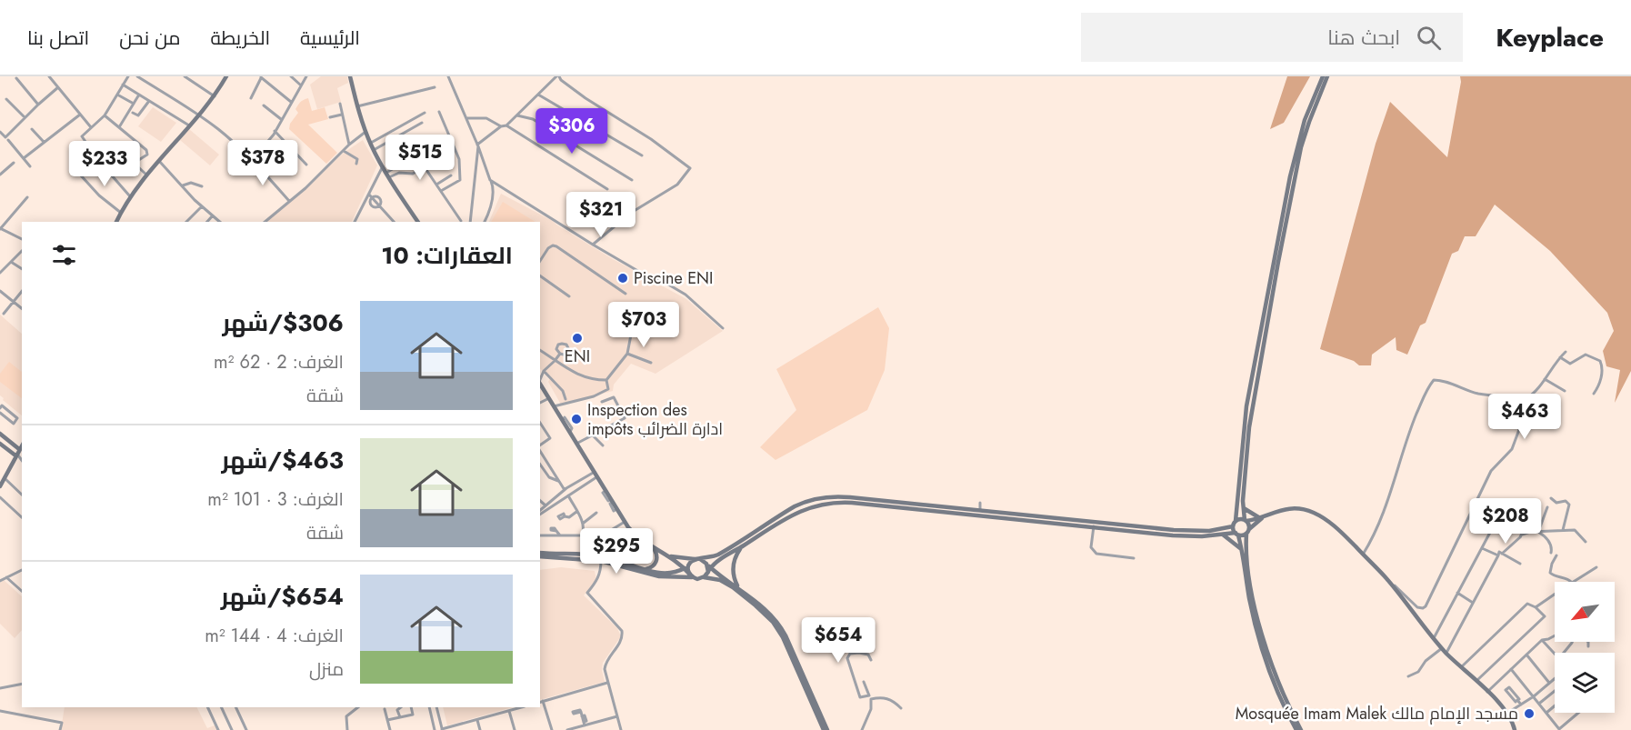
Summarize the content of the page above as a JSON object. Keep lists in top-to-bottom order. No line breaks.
{"places":["Piscine ENI","ENI","Inspection des impôts ادارة الضرائب","Mosquée Imam Malek مسجد الإمام مالك"],"north":"bottom left","page":{"header":"Keyplace","search":"ابحث هنا","nav":["الرئيسية","الخريطة","من نحن","اتصل بنا"],"price":["$306","$515","$378","$233","$321","$703","$463","$208","$295","$654"],"heading":"العقارات: 10","list":[{"name":"$306/شهر","note":"الغرف: 2 · 62 m² · شقة"},{"name":"$463/شهر","note":"الغرف: 3 · 101 m² · شقة"},{"name":"$654/شهر","note":"الغرف: 4 · 144 m² · منزل"}]}}
